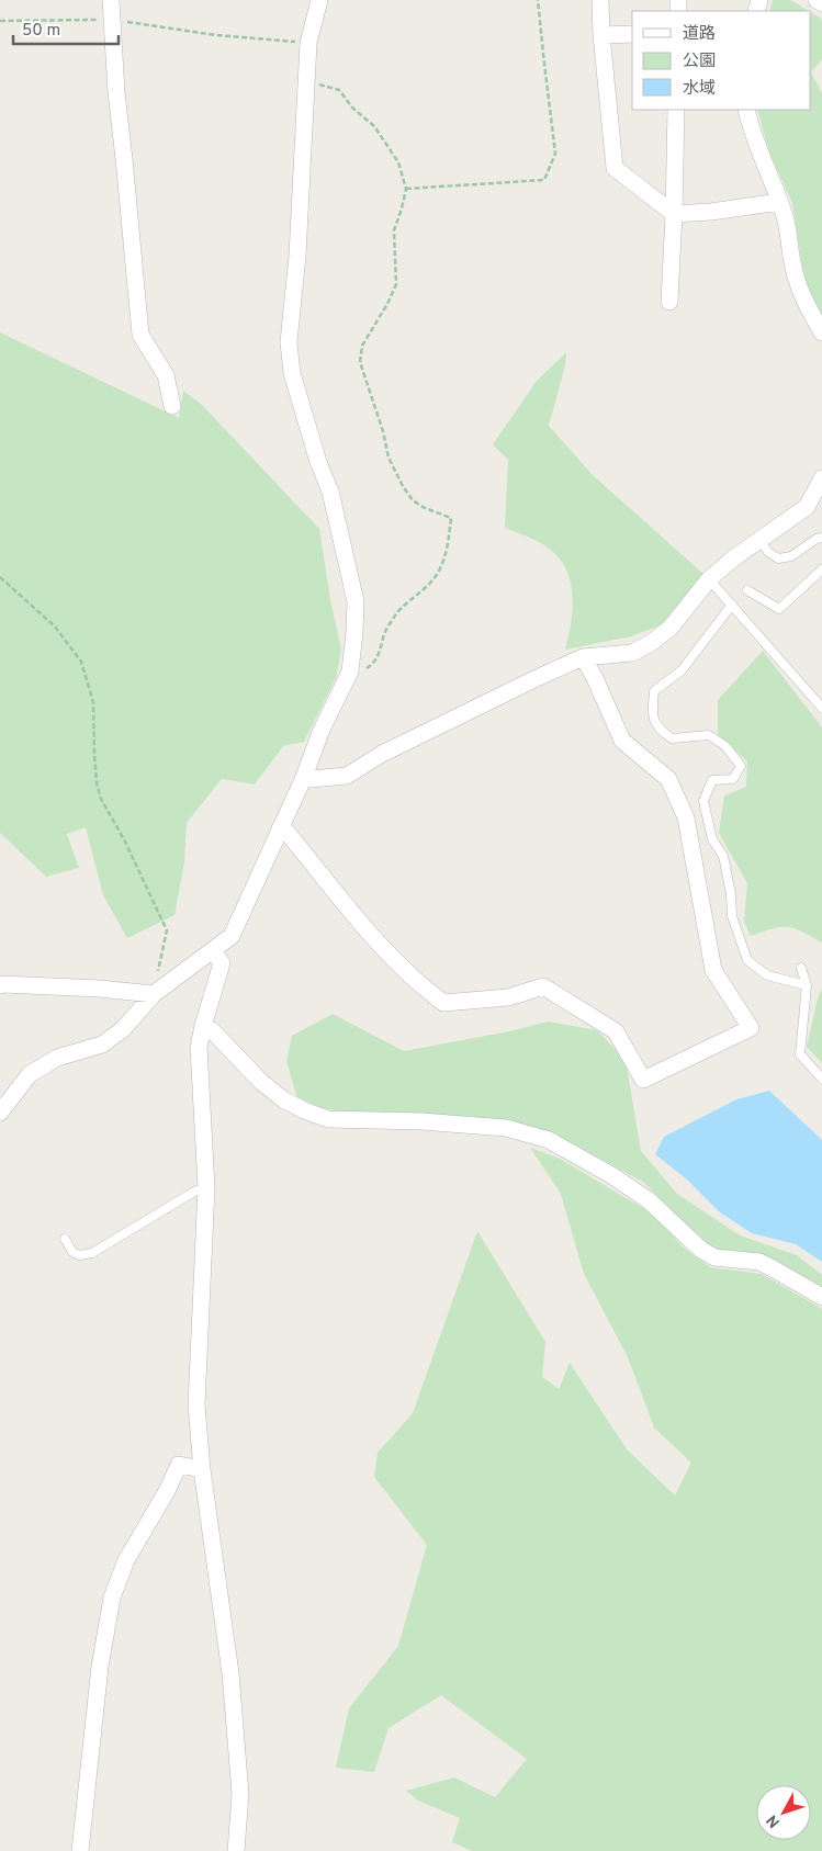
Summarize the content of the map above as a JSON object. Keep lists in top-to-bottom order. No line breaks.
{"legend":["道路","公園","水域"],"scale_bar":"50 m","north":"bottom left"}
